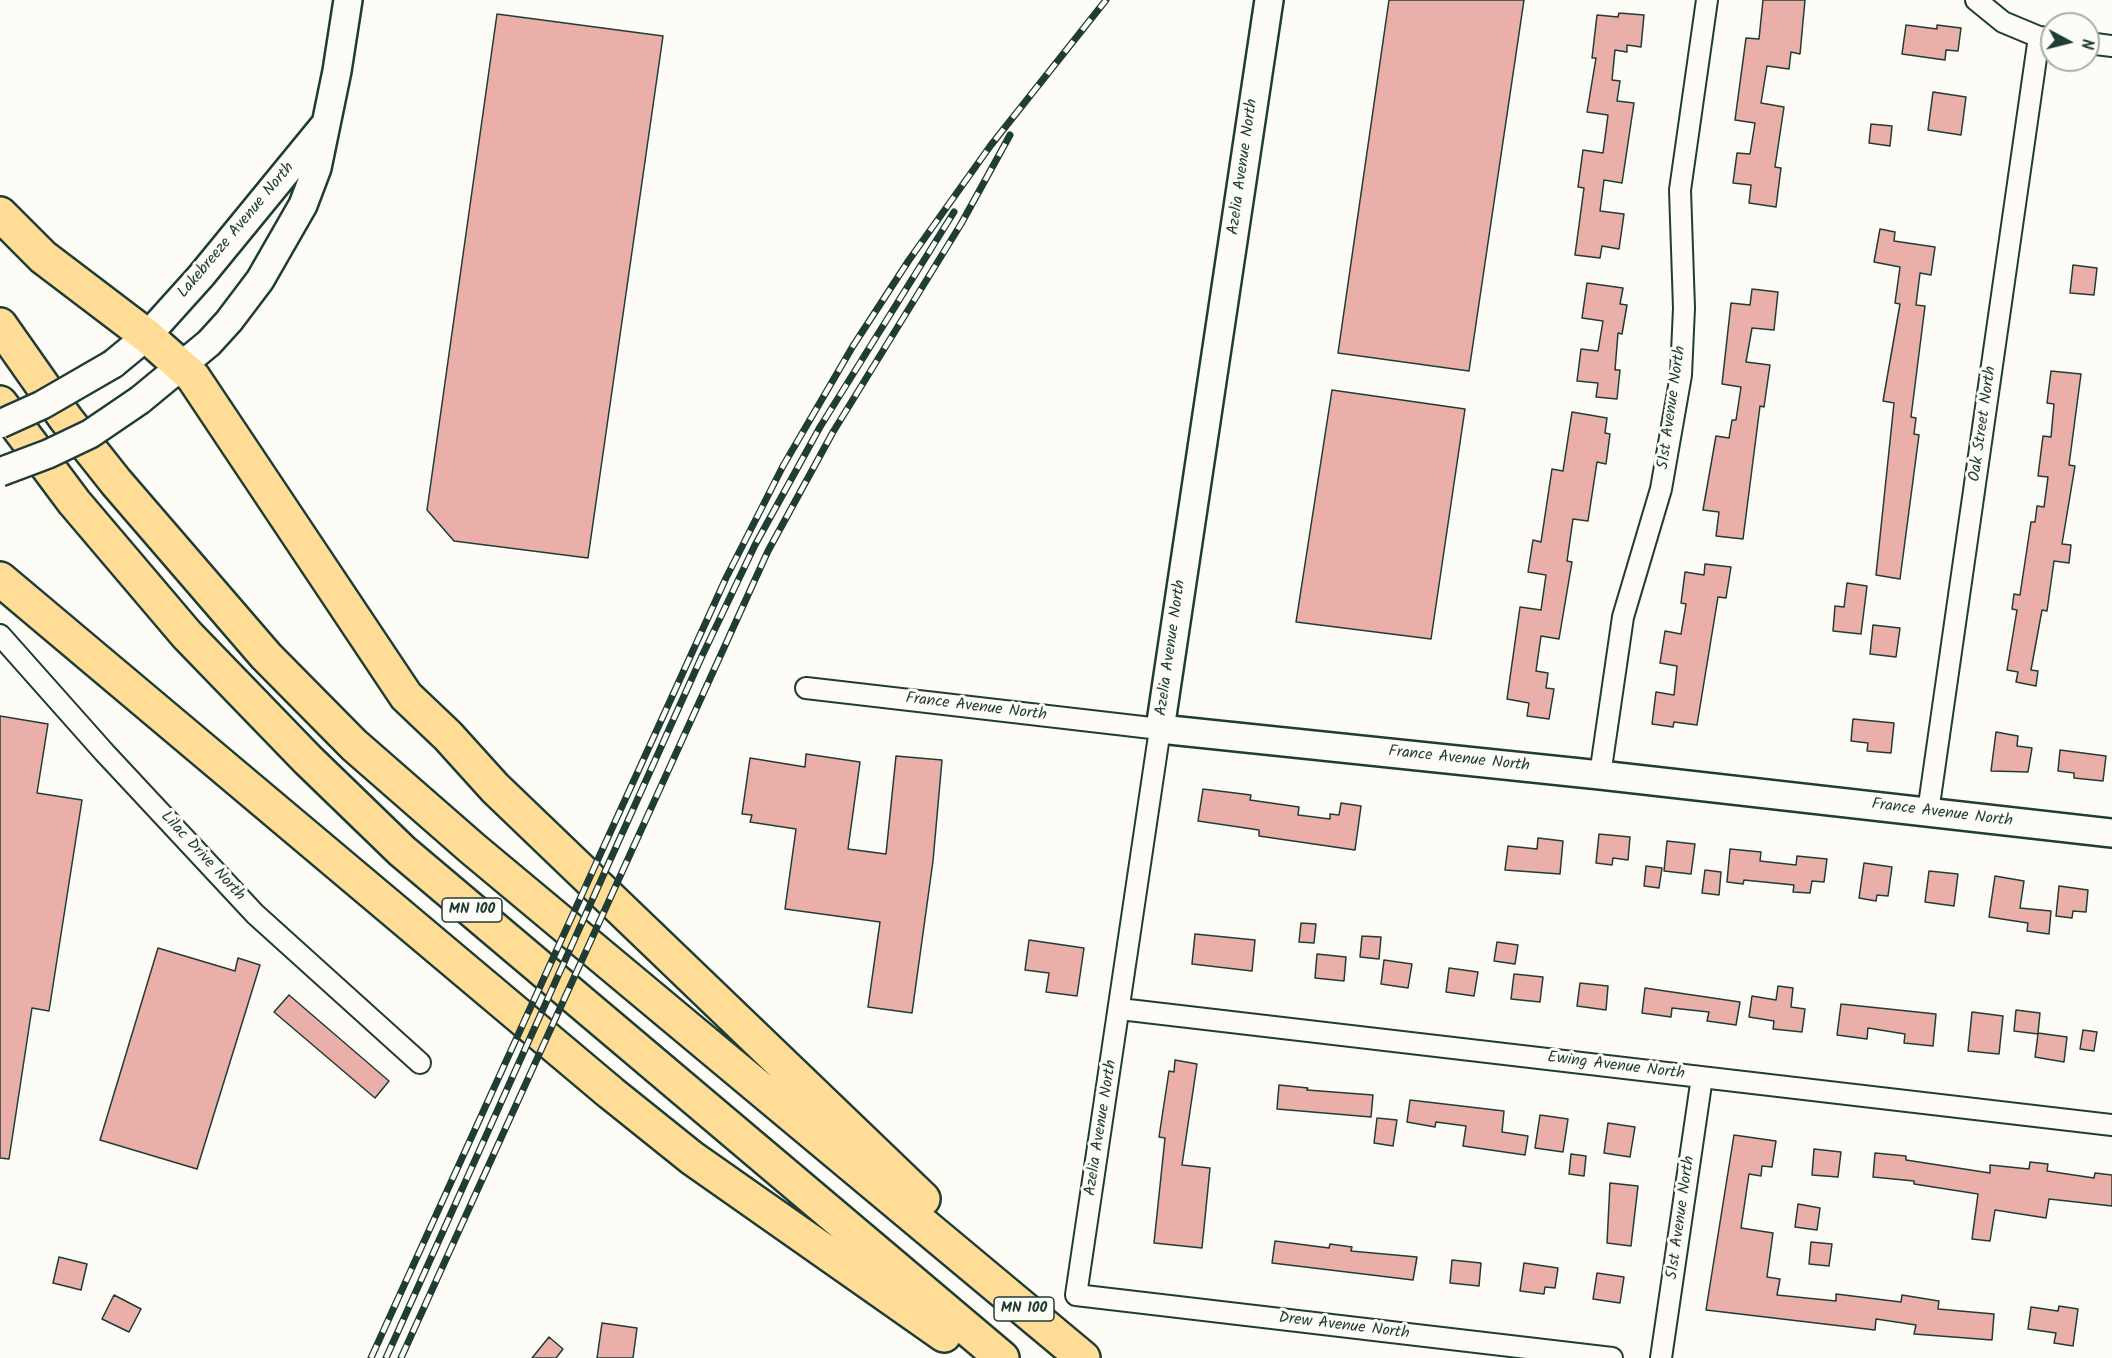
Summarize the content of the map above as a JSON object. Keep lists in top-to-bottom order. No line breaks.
{"streets":{"highway":["MN 100"],"street":["Azelia Avenue North","Lakebreeze Avenue North","51st Avenue North","Oak Street North","France Avenue North","Lilac Drive North","Ewing Avenue North","Drew Avenue North"]},"crossings":[["Azelia Avenue North","France Avenue North"],["Azelia Avenue North","Ewing Avenue North"],["Azelia Avenue North","Drew Avenue North"],["51st Avenue North","France Avenue North"],["51st Avenue North","Ewing Avenue North"],["Oak Street North","France Avenue North"]],"north":"right"}
